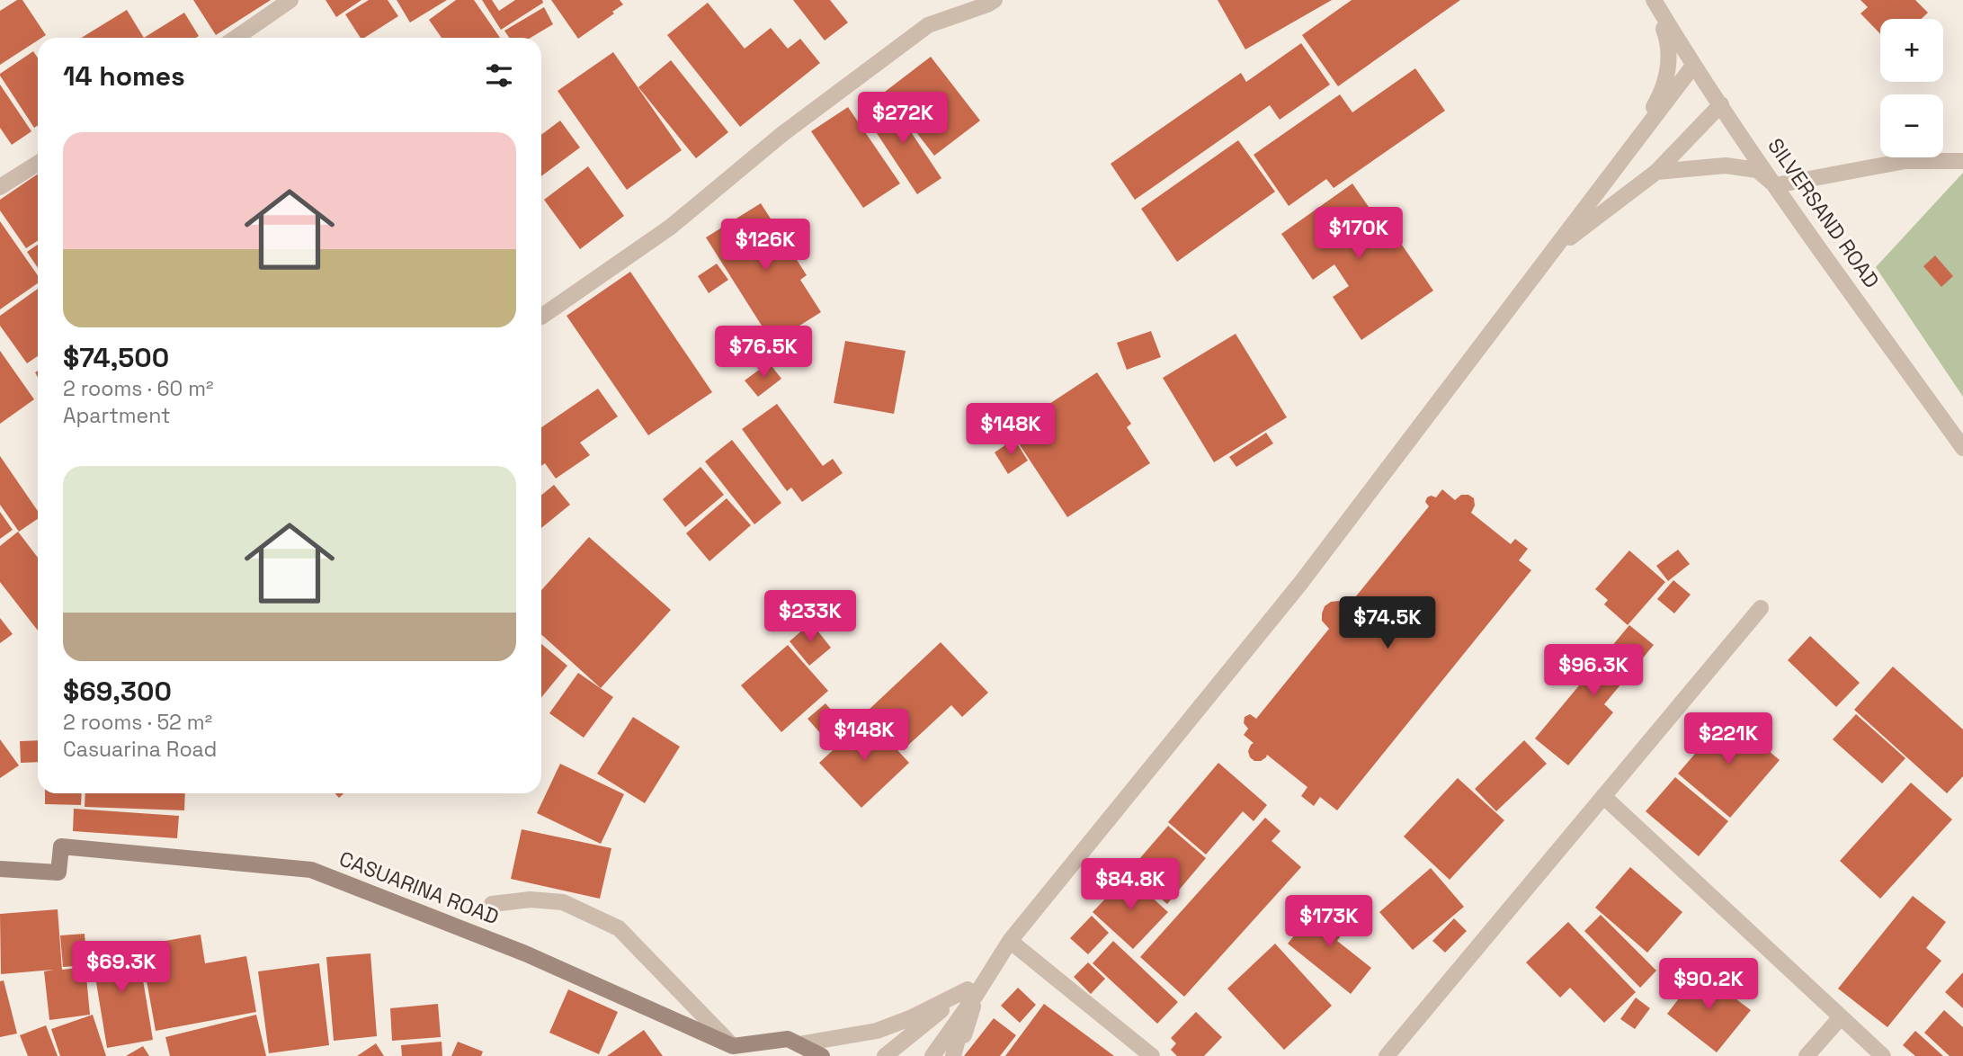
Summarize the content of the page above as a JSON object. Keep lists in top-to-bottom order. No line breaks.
{"streets":{"street":["SILVERSAND ROAD","CASUARINA ROAD"]},"page":{"map_buttons":["+","−"],"heading":"14 homes","price":["$272K","$170K","$126K","$76.5K","$148K","$233K","$74.5K","$96.3K","$148K","$221K","$84.8K","$173K","$69.3K","$90.2K"],"list":[{"name":"$74,500","note":"2 rooms · 60 m² · Apartment"},{"name":"$69,300","note":"2 rooms · 52 m² · Casuarina Road"}]}}
